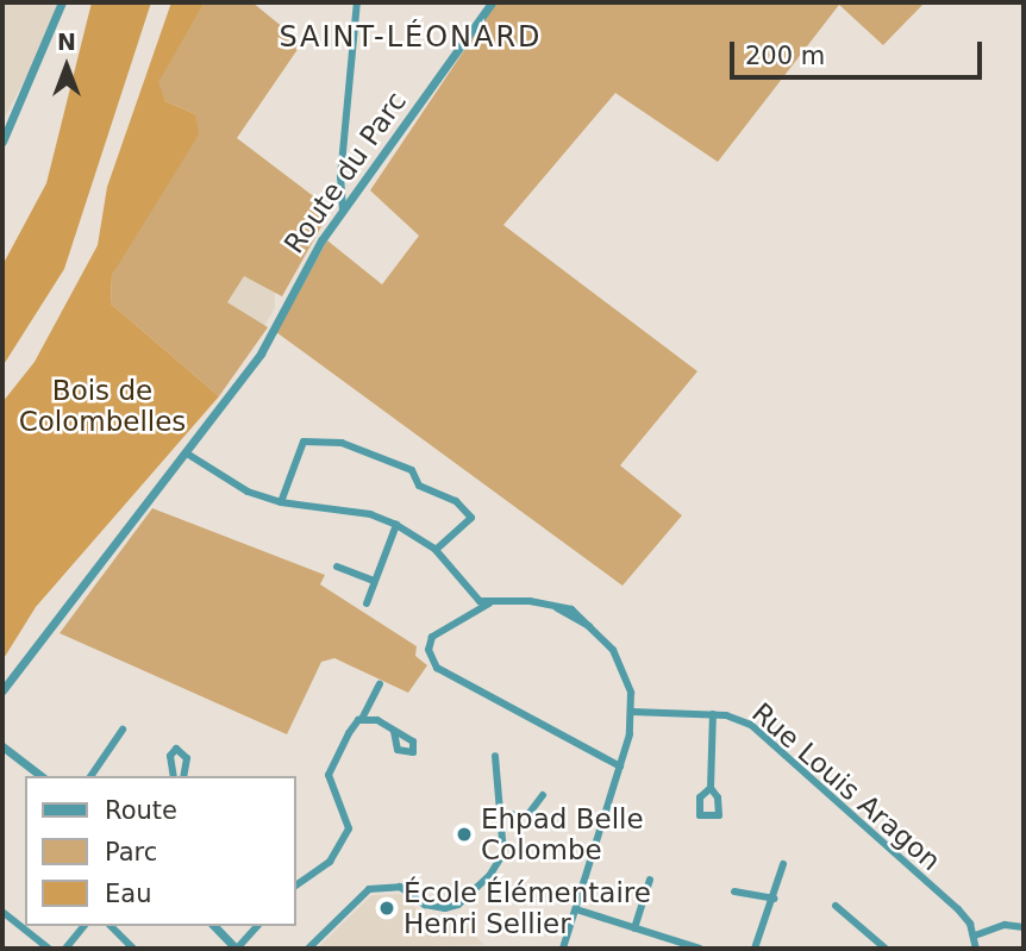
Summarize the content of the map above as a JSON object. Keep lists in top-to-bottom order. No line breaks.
{"streets":{"street":["Route du Parc","Rue Louis Aragon"]},"districts":["SAINT-LÉONARD"],"parks":["Bois de Colombelles"],"places":["Ehpad Belle Colombe","École Élémentaire Henri Sellier"],"legend":["Route","Parc","Eau"],"scale_bar":"200 m","north":"top"}
